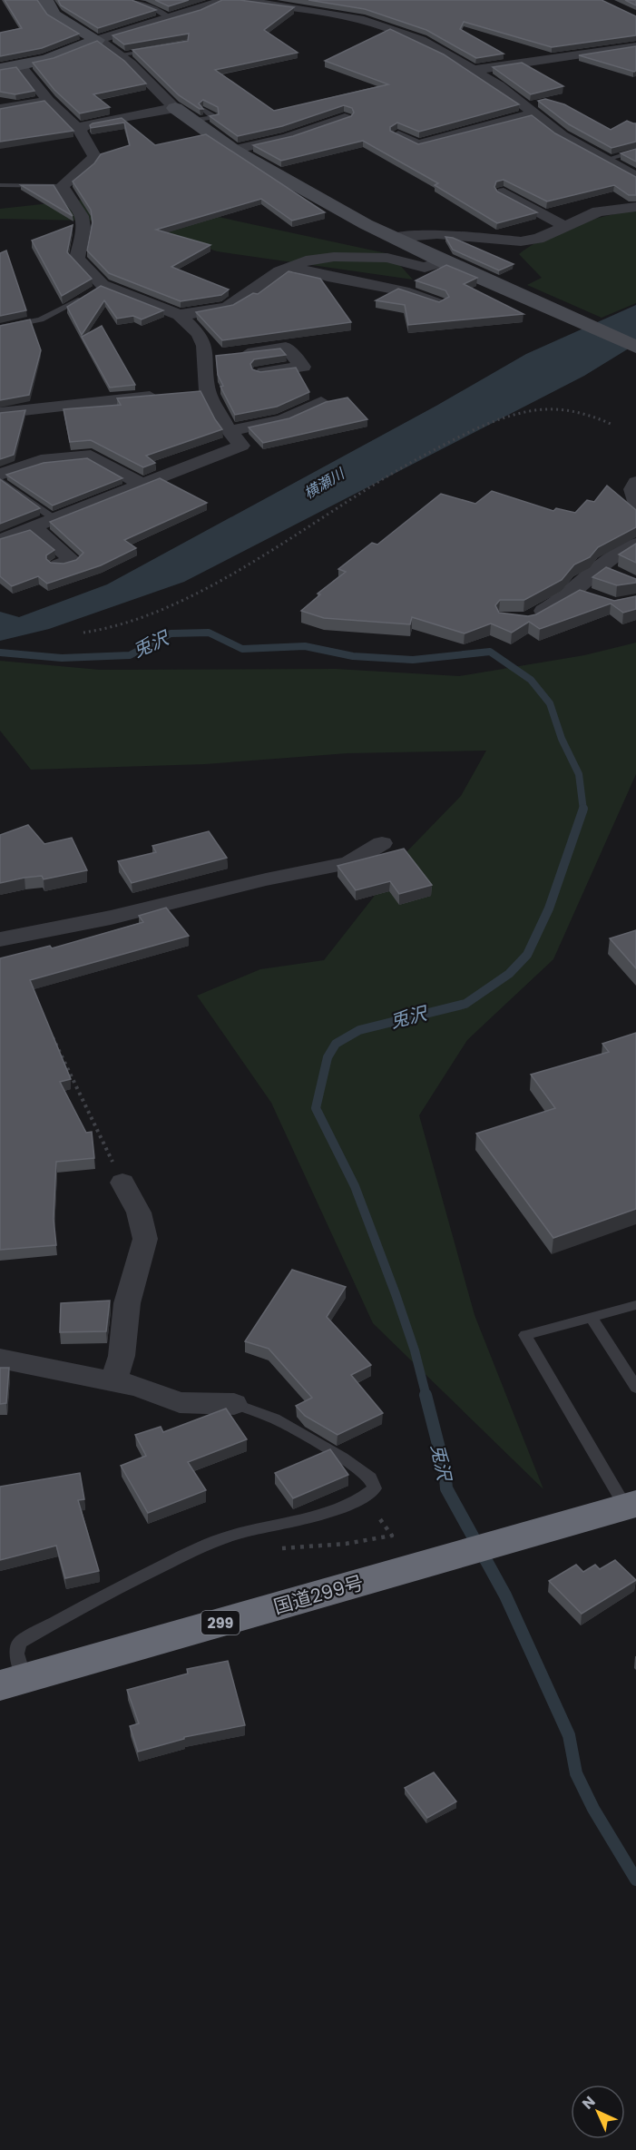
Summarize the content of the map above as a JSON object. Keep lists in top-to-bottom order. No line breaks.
{"streets":{"highway":["国道299号","299"]},"water":["横瀬川","兎沢"],"north":"top left"}
